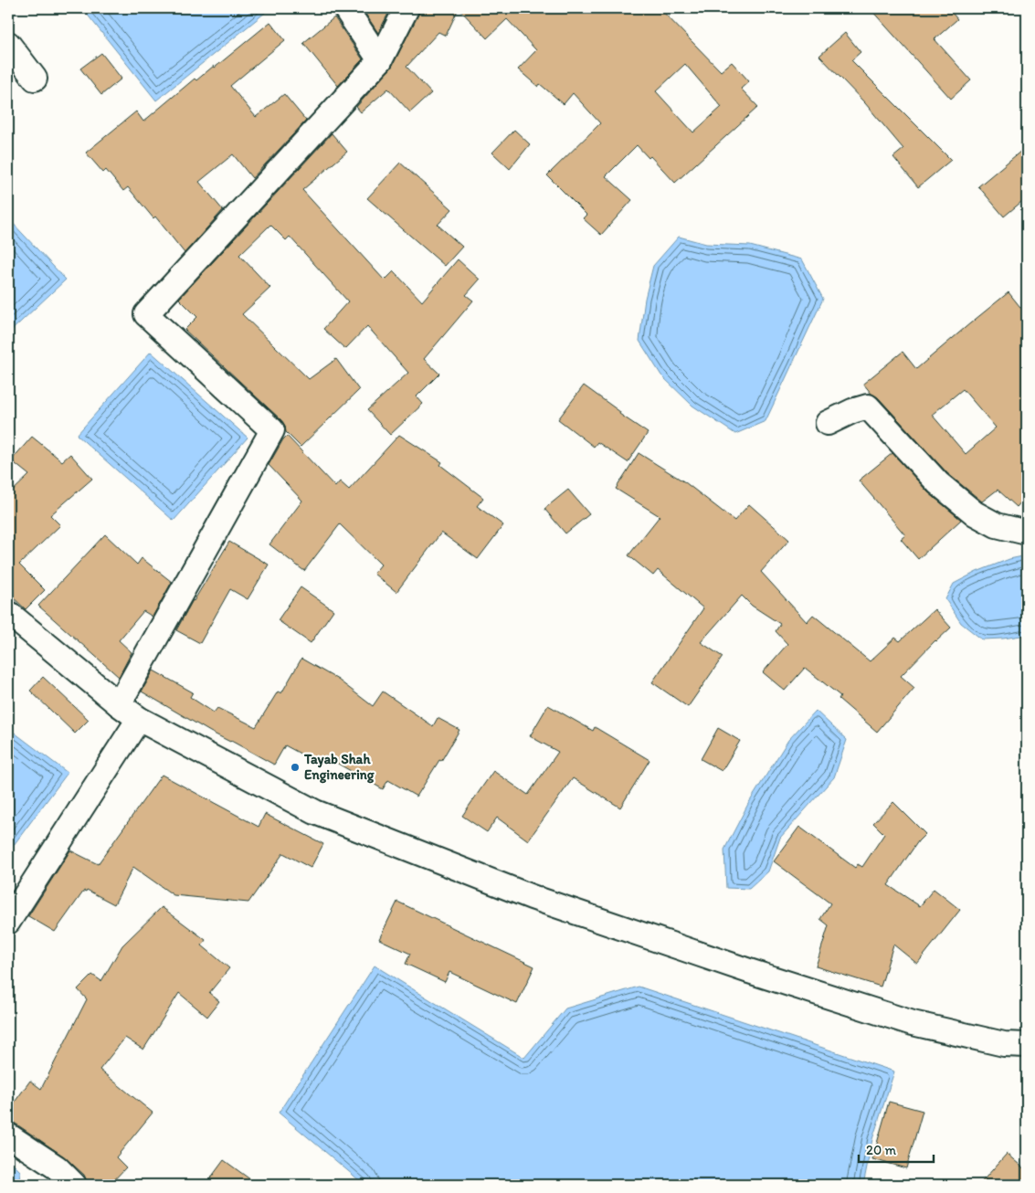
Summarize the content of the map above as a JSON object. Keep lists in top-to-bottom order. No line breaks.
{"places":["Tayab Shah Engineering"],"scale_bar":"20 m"}
